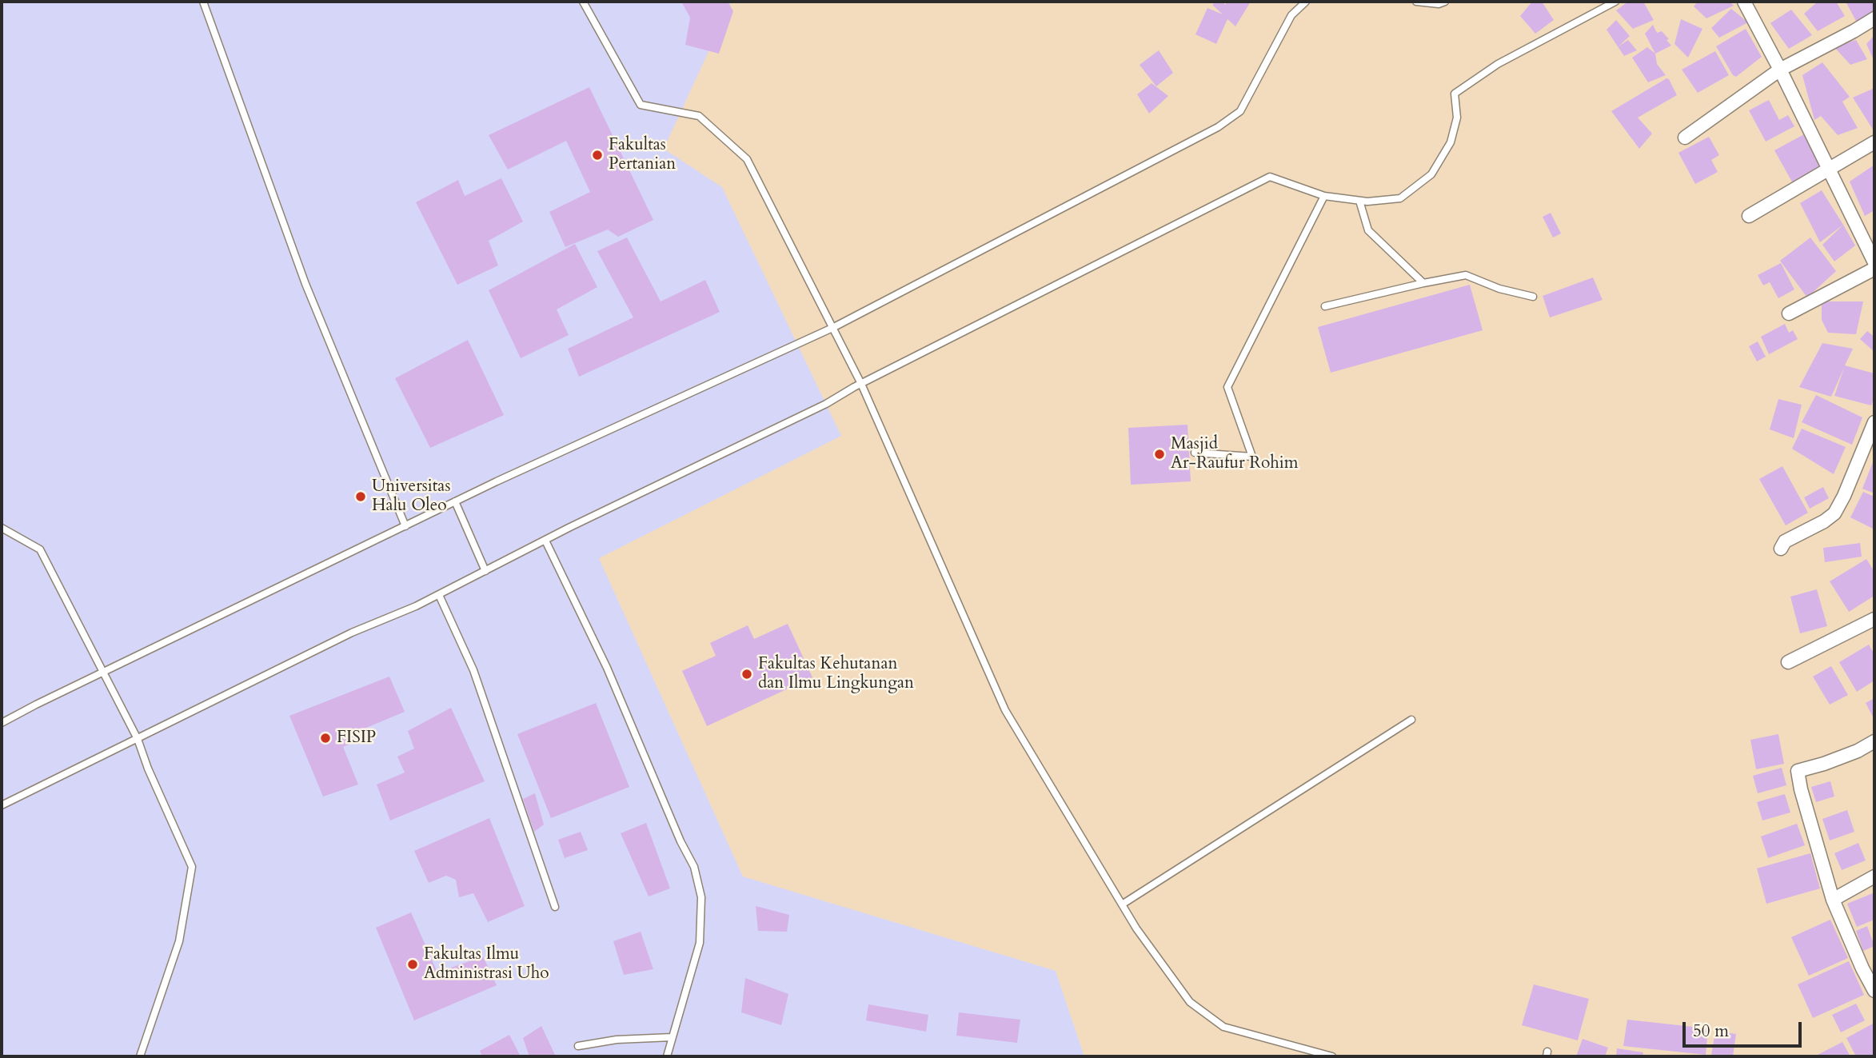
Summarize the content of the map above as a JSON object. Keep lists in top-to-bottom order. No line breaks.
{"places":["Fakultas Pertanian","Masjid Ar-Raufur Rohim","Universitas Halu Oleo","Fakultas Kehutanan dan Ilmu Lingkungan","FISIP","Fakultas Ilmu Administrasi Uho"],"scale_bar":"50 m"}
